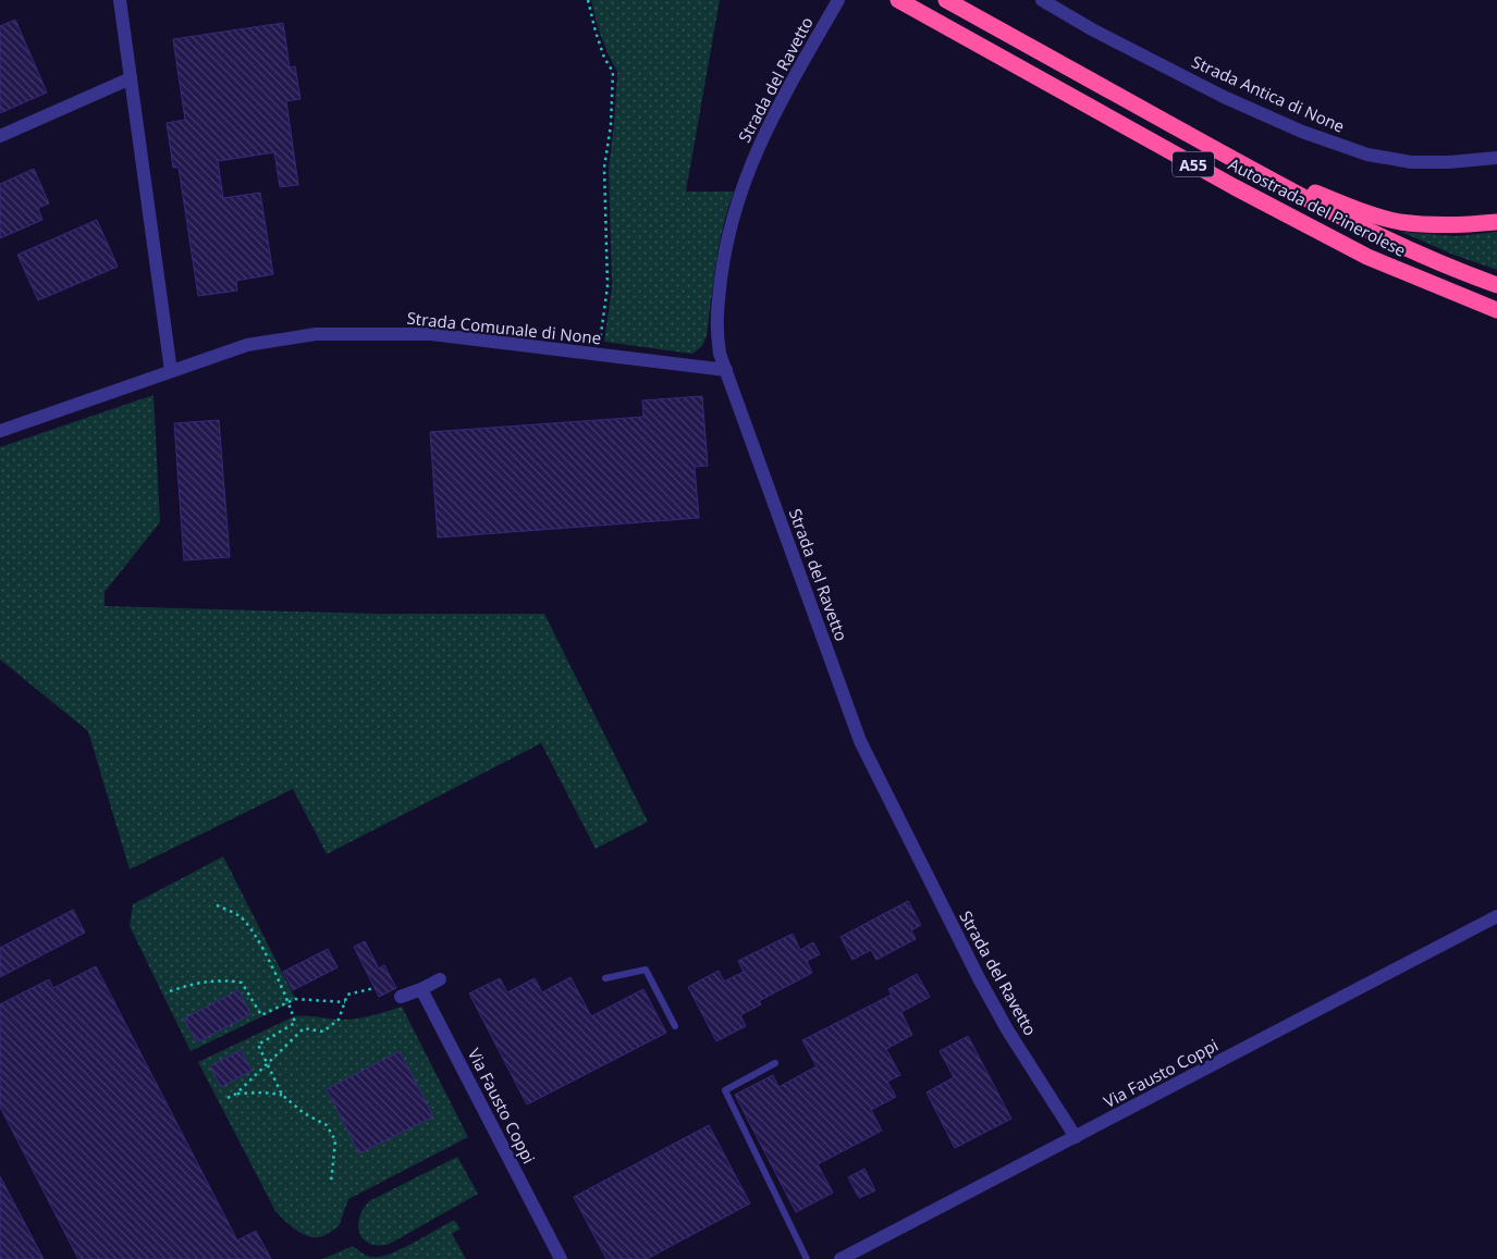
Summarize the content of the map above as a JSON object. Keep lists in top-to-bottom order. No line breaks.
{"streets":{"highway":["A55","Autostrada del Pinerolese"],"street":["Strada del Ravetto","Strada Antica di None","Strada Comunale di None","Via Fausto Coppi"]},"crossings":[["Strada del Ravetto","Strada Comunale di None"],["Strada del Ravetto","Via Fausto Coppi"]]}
